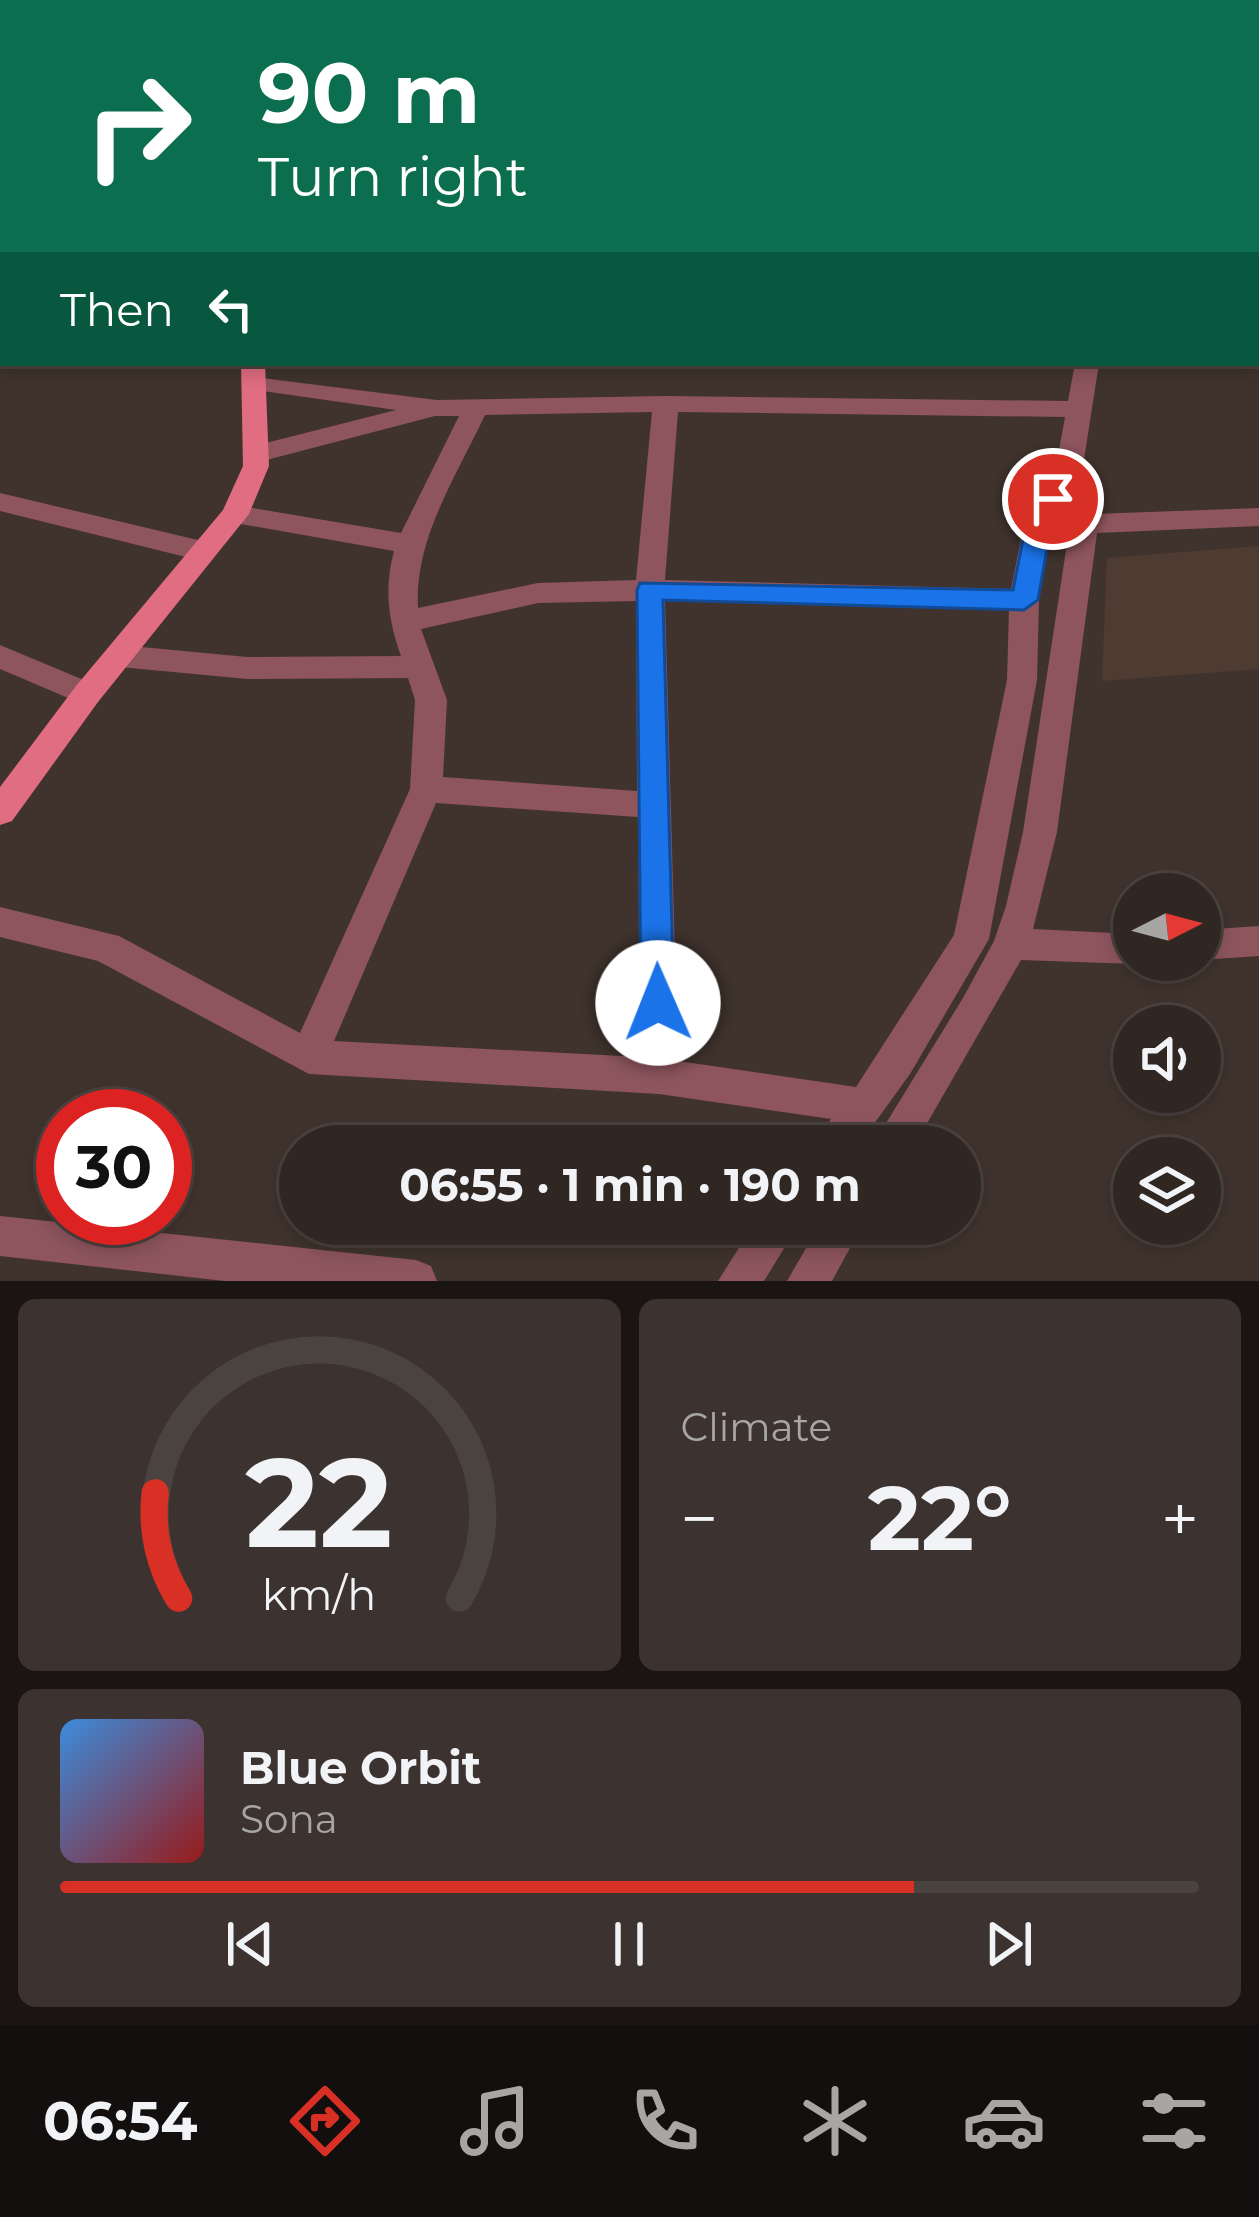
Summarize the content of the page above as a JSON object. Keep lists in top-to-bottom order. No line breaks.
{"north":"right","page":{"turn":["90 m","Turn right"],"then":"Then","limit":"30","trip":"06:55 · 1 min · 190 m","tile":"Climate","heat":["−","22°","+"],"song":["Blue Orbit","Sona"],"tabs":"06:54","gauge":["22","km/h"]}}
